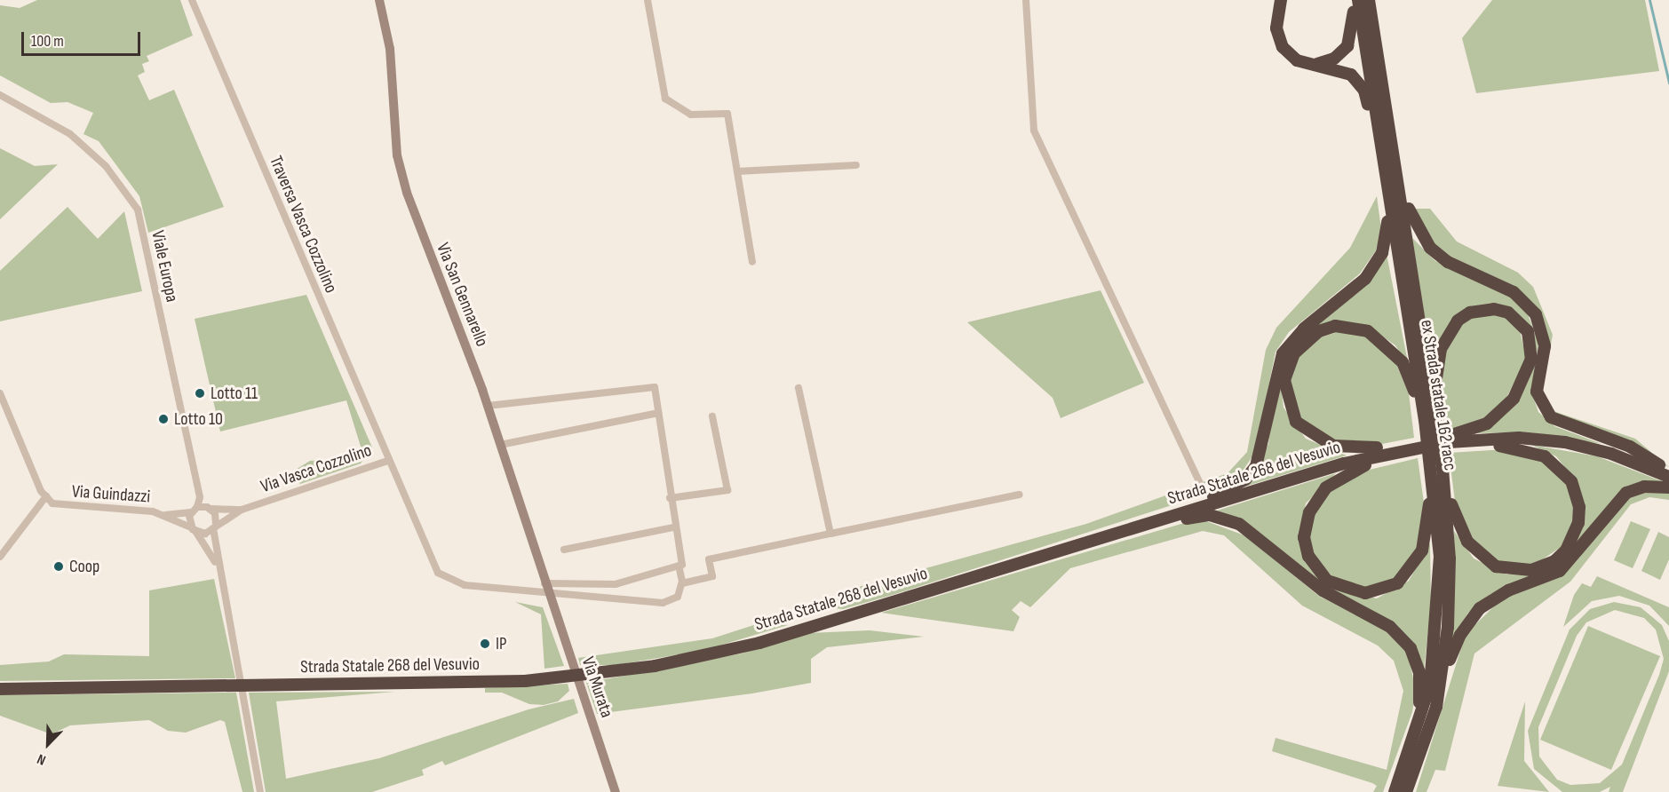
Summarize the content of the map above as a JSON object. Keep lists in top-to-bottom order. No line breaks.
{"streets":{"highway":["ex Strada statale 162 racc","Strada Statale 268 del Vesuvio"],"street":["Traversa Vasca Cozzolino","Viale Europa","Via San Gennarello","Via Vasca Cozzolino","Via Guindazzi","Via Murata"]},"crossings":[["Traversa Vasca Cozzolino","Via Vasca Cozzolino"],["Viale Europa","Via Vasca Cozzolino"],["Via San Gennarello","Via Vasca Cozzolino"],["Via San Gennarello","Via Murata"],["Via Vasca Cozzolino","Via Murata"]],"places":["Lotto 11","Lotto 10","Coop","IP"],"scale_bar":"100 m","north":"bottom left"}
